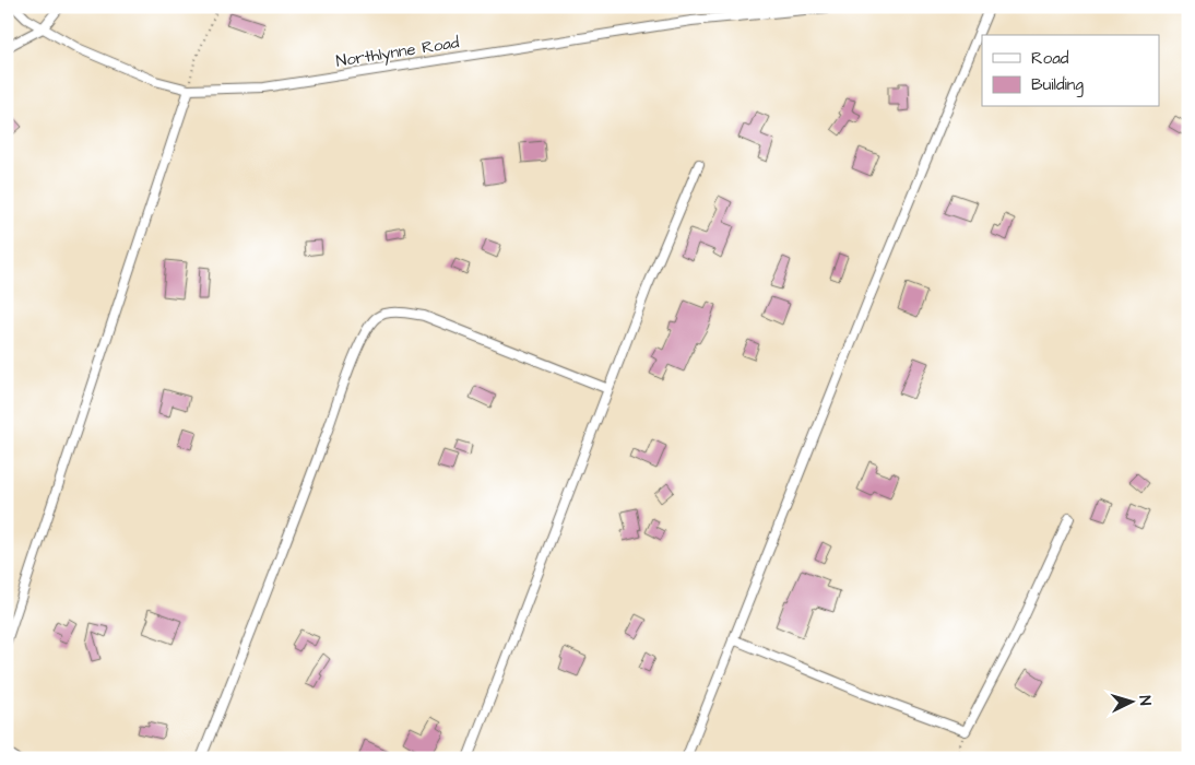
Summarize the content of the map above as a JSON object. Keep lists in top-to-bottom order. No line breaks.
{"streets":{"street":["Northlynne Road"]},"legend":["Road","Building"],"north":"right"}
